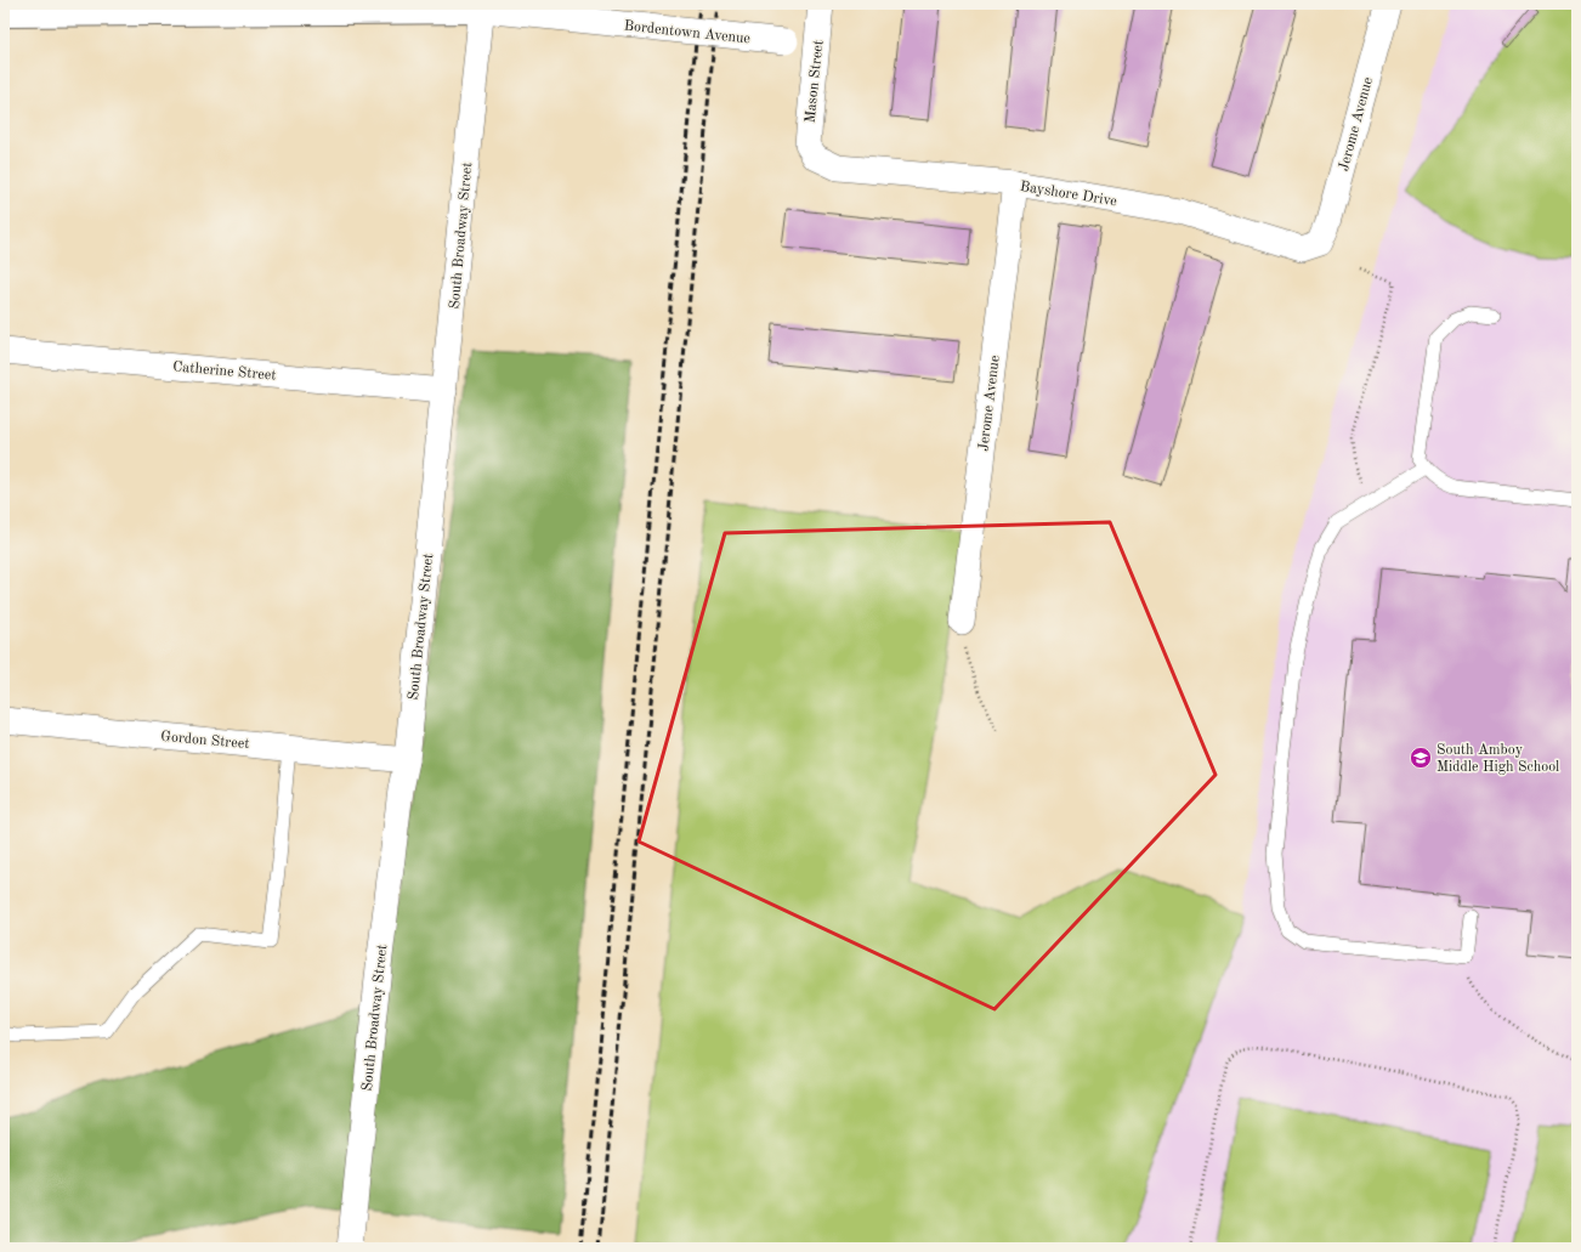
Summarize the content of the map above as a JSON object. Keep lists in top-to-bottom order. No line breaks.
{"streets":{"street":["Bordentown Avenue","Mason Street","Jerome Avenue","Bayshore Drive","South Broadway Street","Catherine Street","Gordon Street"]},"crossings":[["Bordentown Avenue","Mason Street"],["Bordentown Avenue","South Broadway Street"],["Mason Street","Bayshore Drive"],["Jerome Avenue","Bayshore Drive"],["South Broadway Street","Catherine Street"],["South Broadway Street","Gordon Street"]],"places":{"school or university":["South Amboy Middle High School"]}}
